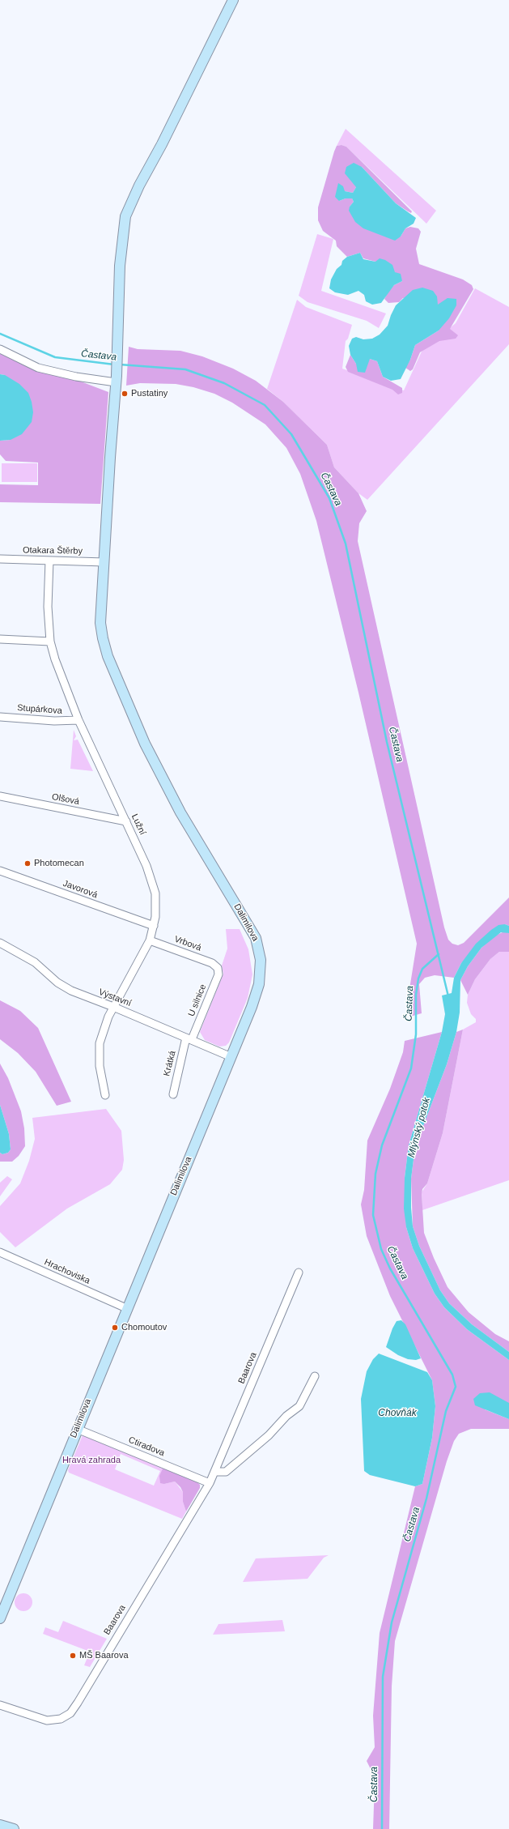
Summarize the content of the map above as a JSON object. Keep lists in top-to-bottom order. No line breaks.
{"streets":{"main road":["Dalimilova"],"street":["Otakara Štěrby","Stupárkova","Olšová","Lužní","Javorová","Vrbová","Výstavní","U silnice","Krátká","Hrachoviska","Baarova","Ctiradova"]},"crossings":[["Otakara Štěrby","Lužní"],["Otakara Štěrby","Dalimilova"],["Stupárkova","Lužní"],["Olšová","Lužní"],["Lužní","Javorová"],["Lužní","Vrbová"],["Lužní","Výstavní"],["Dalimilova","Výstavní"],["Dalimilova","Hrachoviska"],["Dalimilova","Ctiradova"],["Vrbová","U silnice"],["Výstavní","U silnice"],["Výstavní","Krátká"],["U silnice","Krátká"],["Baarova","Ctiradova"]],"water":["Častava","Mlýnský potok","Chovňák"],"parks":["Hravá zahrada"],"places":["Pustatiny","Photomecan","Chomoutov","MŠ Baarova"]}
